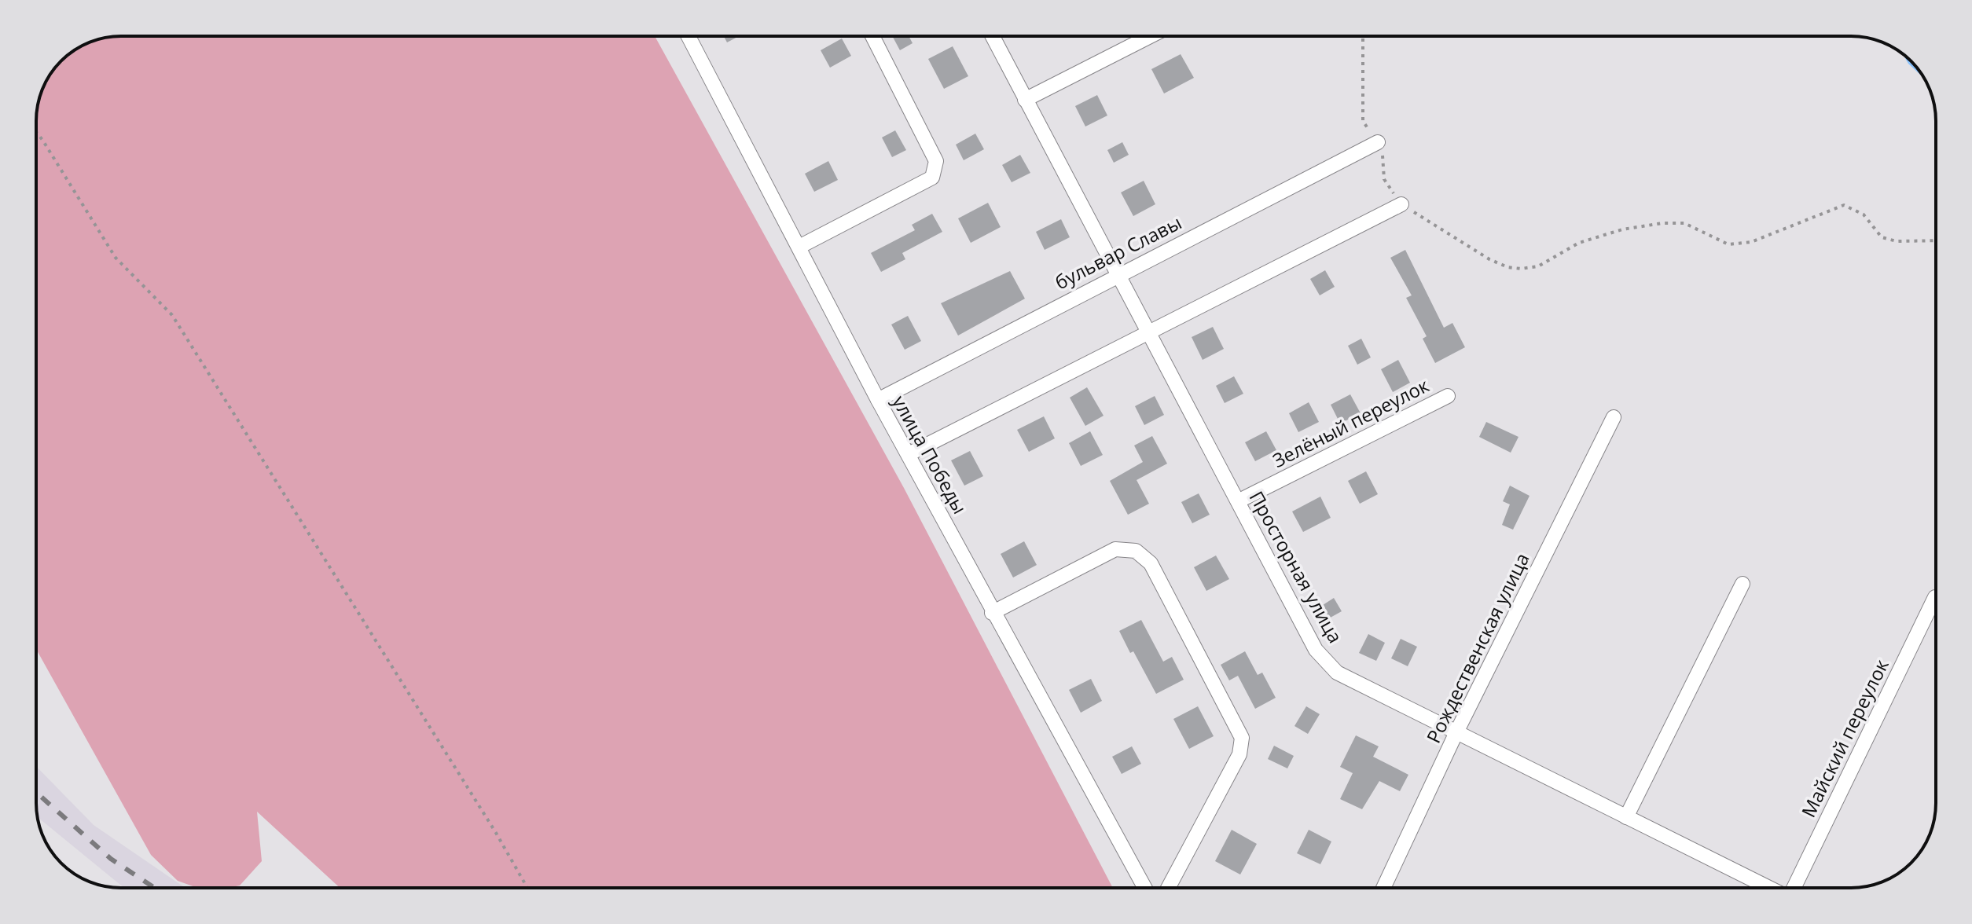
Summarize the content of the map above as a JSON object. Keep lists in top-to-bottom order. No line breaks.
{"streets":{"street":["бульвар Славы","Зелёный переулок","улица Победы","Просторная улица","Рождественская улица","Майский переулок"]},"crossings":[["бульвар Славы","улица Победы"],["бульвар Славы","Просторная улица"],["Зелёный переулок","Просторная улица"],["Просторная улица","Рождественская улица"]]}
